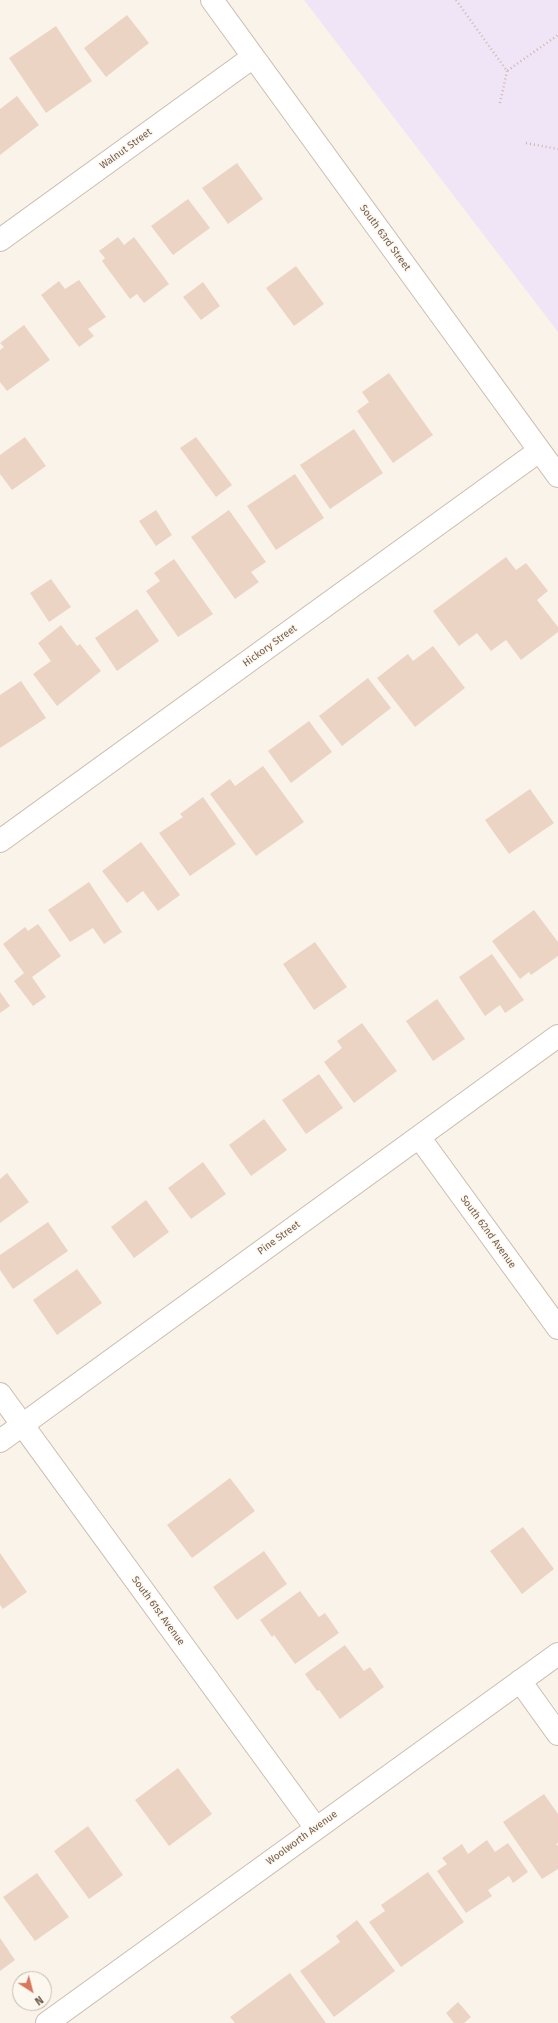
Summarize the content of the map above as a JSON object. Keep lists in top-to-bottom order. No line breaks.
{"streets":{"street":["Walnut Street","South 63rd Street","Hickory Street","South 62nd Avenue","Pine Street","South 61st Avenue","Woolworth Avenue"]},"crossings":[["Walnut Street","South 63rd Street"],["South 63rd Street","Hickory Street"],["South 62nd Avenue","Pine Street"],["Pine Street","South 61st Avenue"],["South 61st Avenue","Woolworth Avenue"]],"north":"bottom right"}
